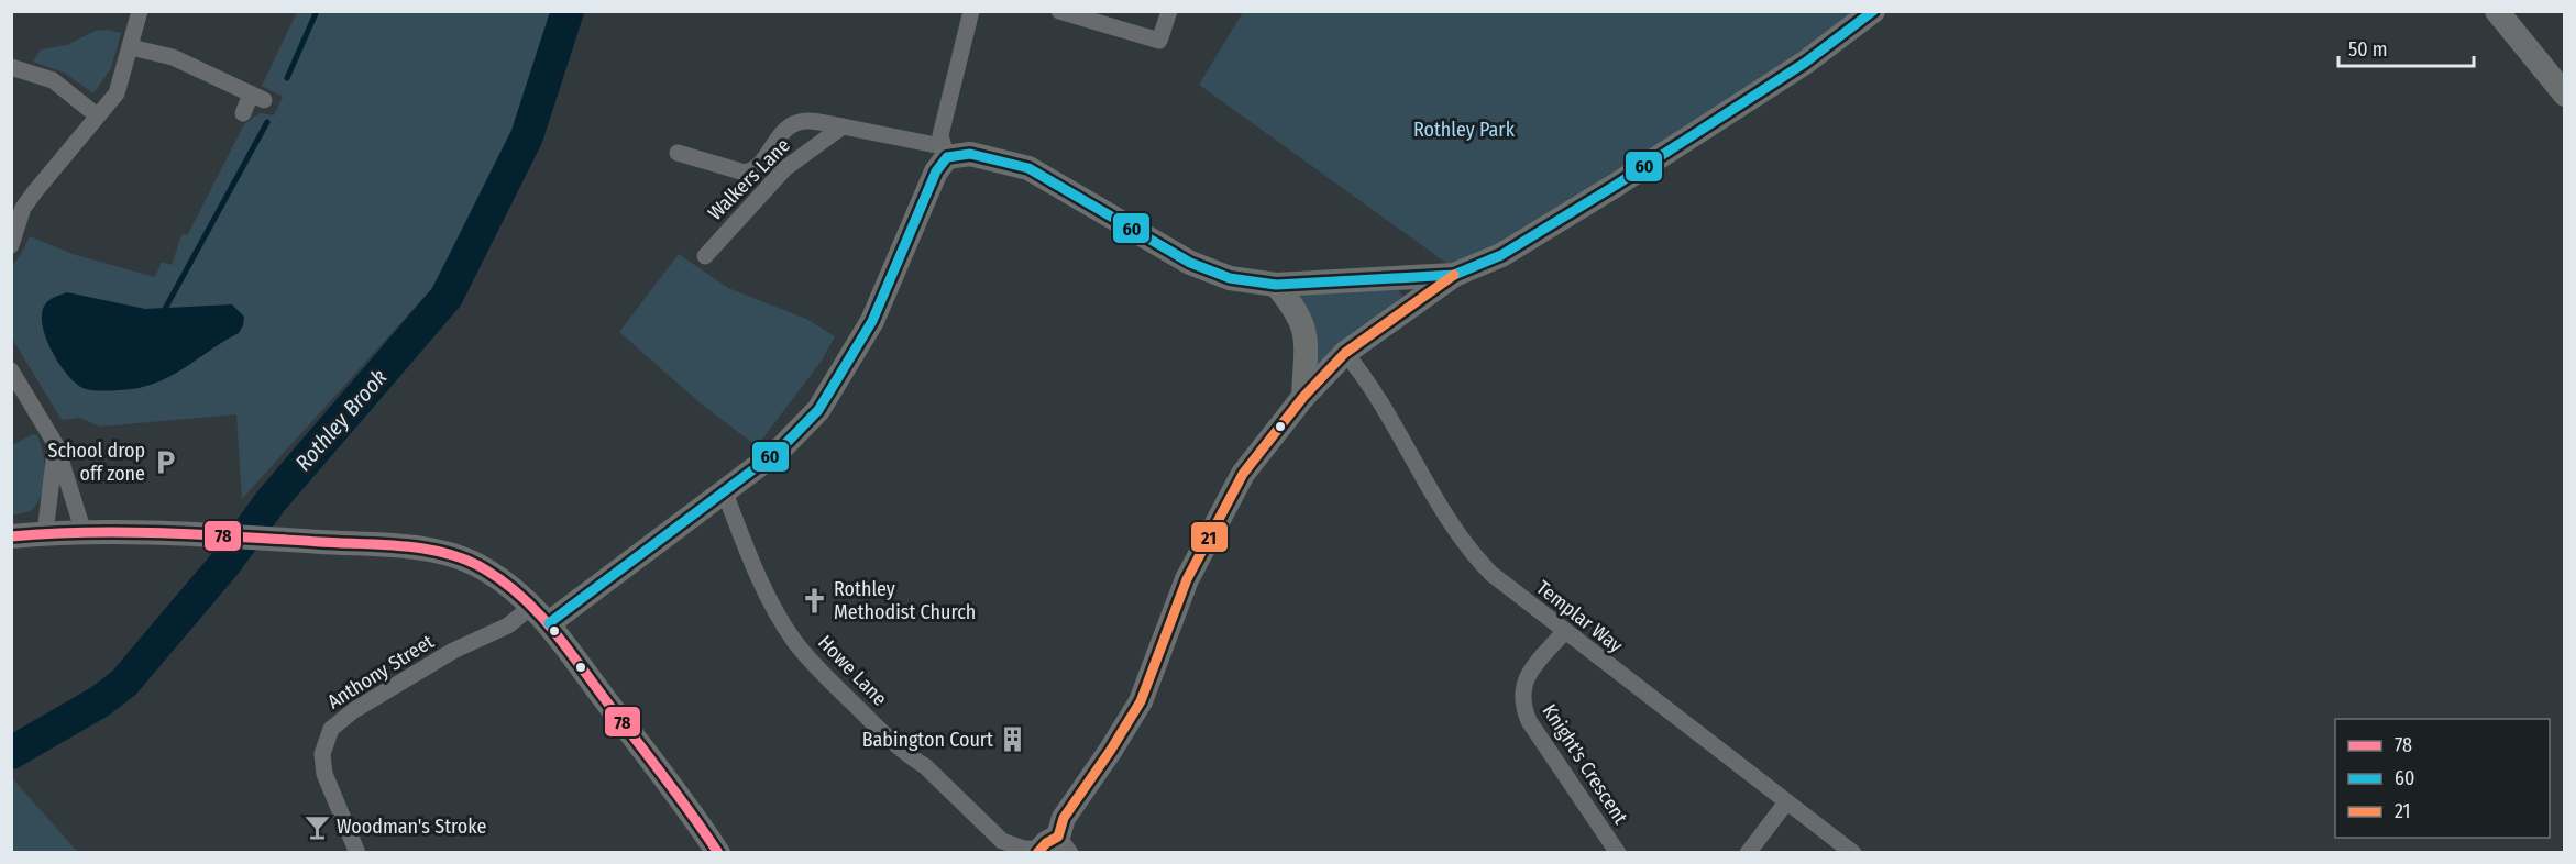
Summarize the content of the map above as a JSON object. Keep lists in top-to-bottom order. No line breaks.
{"streets":{"street":["Walkers Lane","Templar Way","Howe Lane","Anthony Street","Knight's Crescent"]},"crossings":[["Templar Way","Knight's Crescent"]],"water":["Rothley Brook"],"parks":["Rothley Park"],"places":{"parking":["School drop off zone"],"church":["Rothley Methodist Church"],"building":["Babington Court"],"bar":["Woodman's Stroke"]},"lines":["transit line 60","transit line 21","transit line 78"],"legend":["78","60","21"],"scale_bar":"50 m"}
